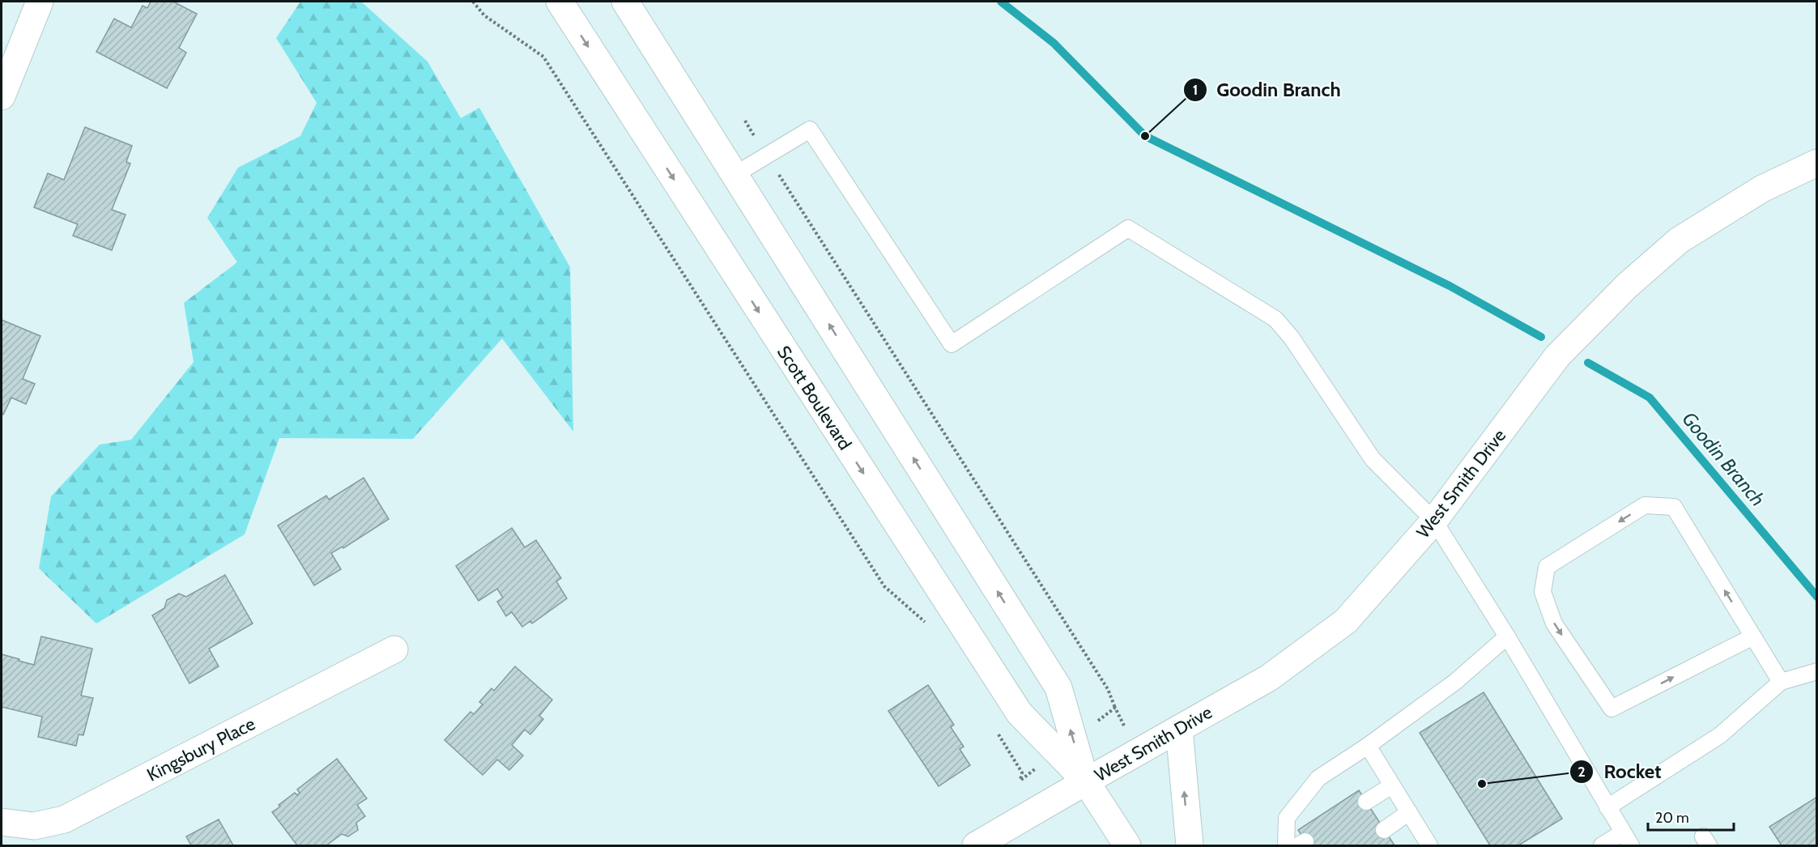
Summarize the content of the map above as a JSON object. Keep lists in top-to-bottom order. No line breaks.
{"streets":{"main road":["Scott Boulevard","West Smith Drive","Kingsbury Place"]},"crossings":[["Scott Boulevard","West Smith Drive"]],"water":["Goodin Branch"],"places":["Goodin Branch","Rocket"],"scale_bar":"20 m"}
